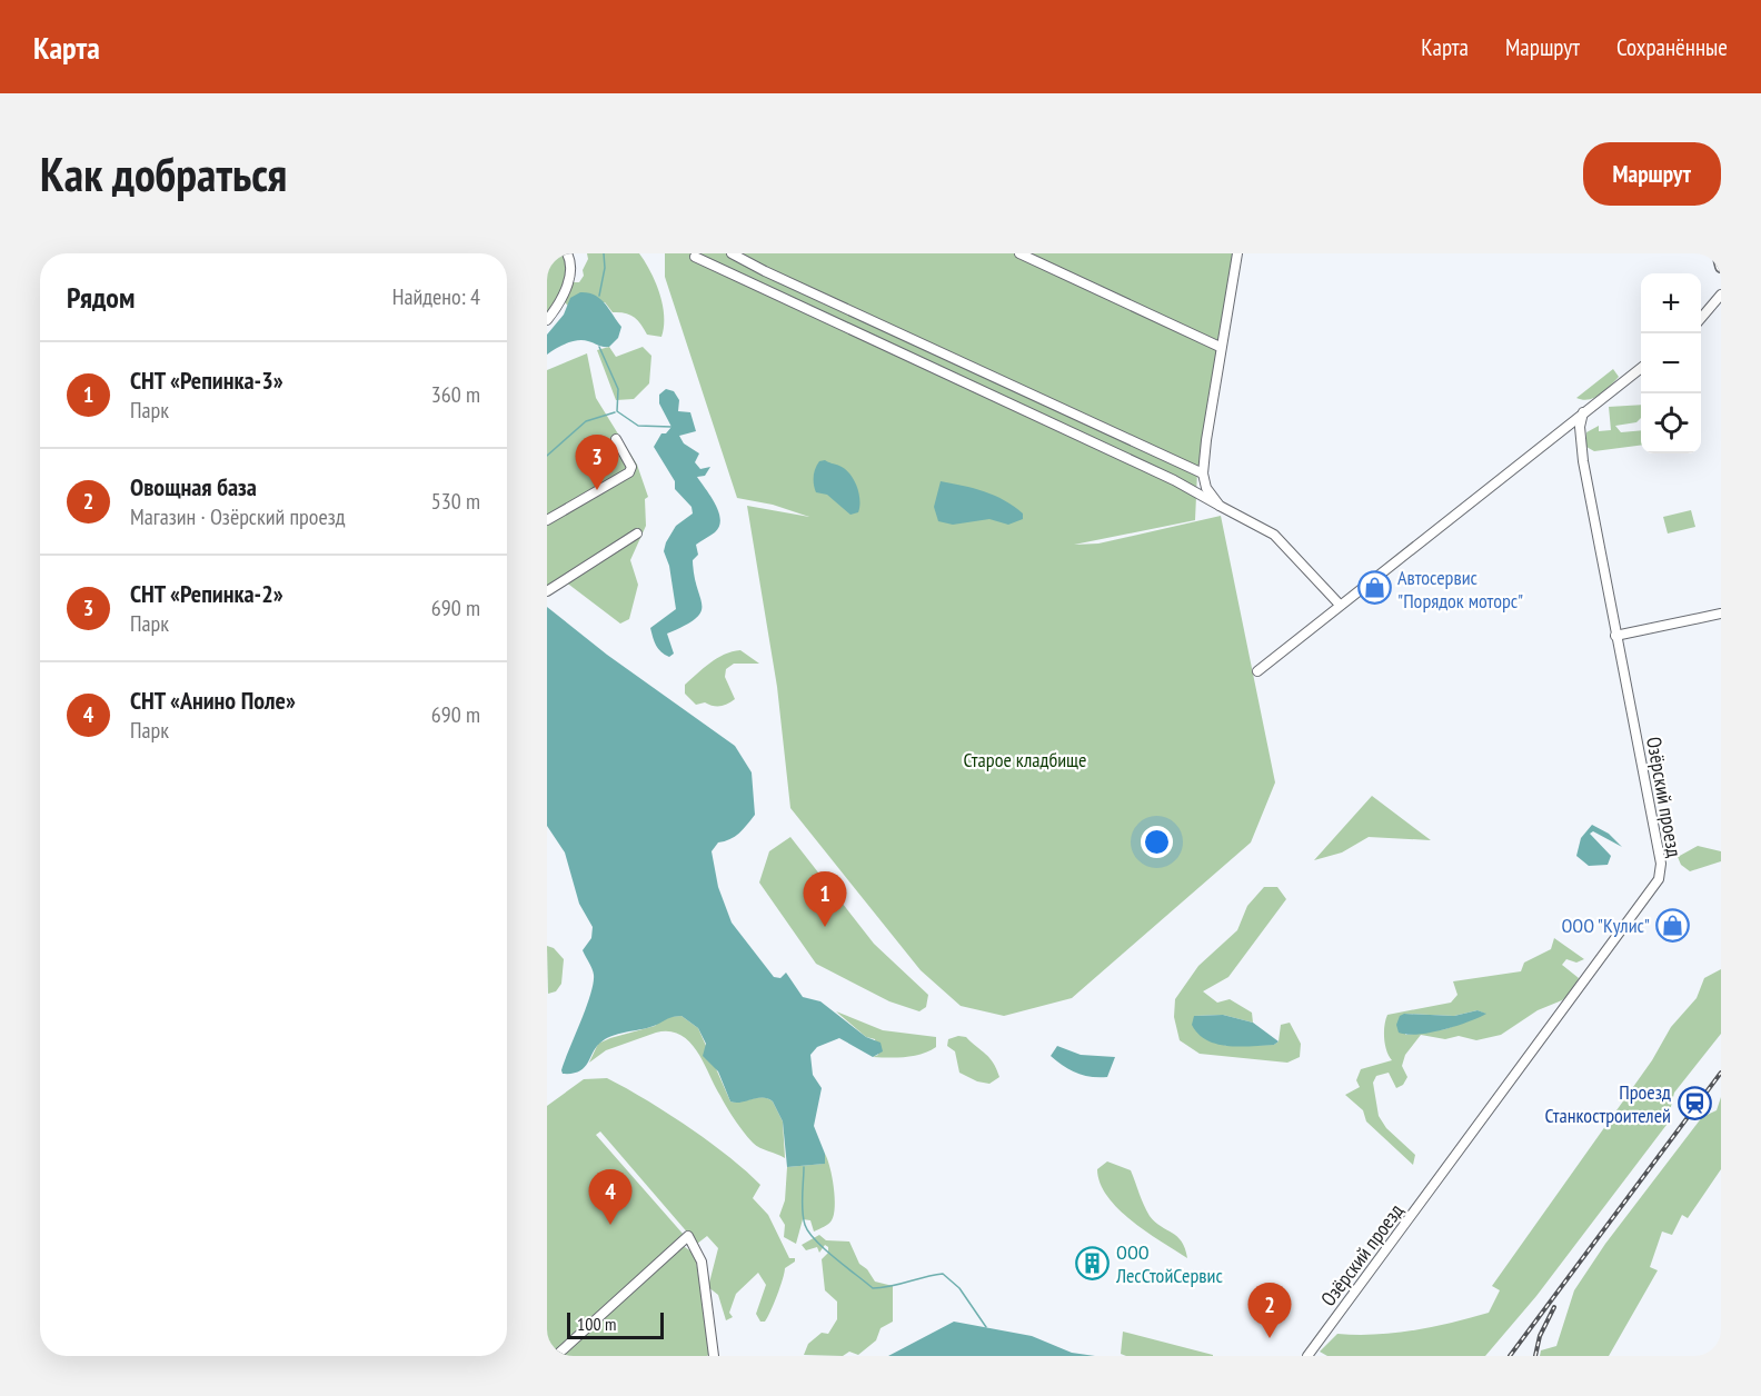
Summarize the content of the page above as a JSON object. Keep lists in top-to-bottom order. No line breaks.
{"streets":{"street":["Озёрский проезд"]},"parks":["Старое кладбище"],"places":{"shop":["Автосервис \"Порядок моторс\"","ООО \"Кулис\""],"station":["Проезд Станкостроителей"],"building":["ООО ЛесСтойСервис"]},"scale_bar":"100 m","page":{"header":"Карта","nav":["Карта","Маршрут","Сохранённые"],"buttons":"Маршрут","title":"Как добраться","heading":["Рядом","Найдено: 4"],"map_buttons":["+","−"],"list":[{"mark":"1","name":"СНТ «Репинка-3»","note":"Парк","value":"360 m"},{"mark":"2","name":"Овощная база","note":"Магазин · Озёрский проезд","value":"530 m"},{"mark":"3","name":"СНТ «Репинка-2»","note":"Парк","value":"690 m"},{"mark":"4","name":"СНТ «Анино Поле»","note":"Парк","value":"690 m"}],"pins":["3","1","4","2"],"scale":"100 m"}}
